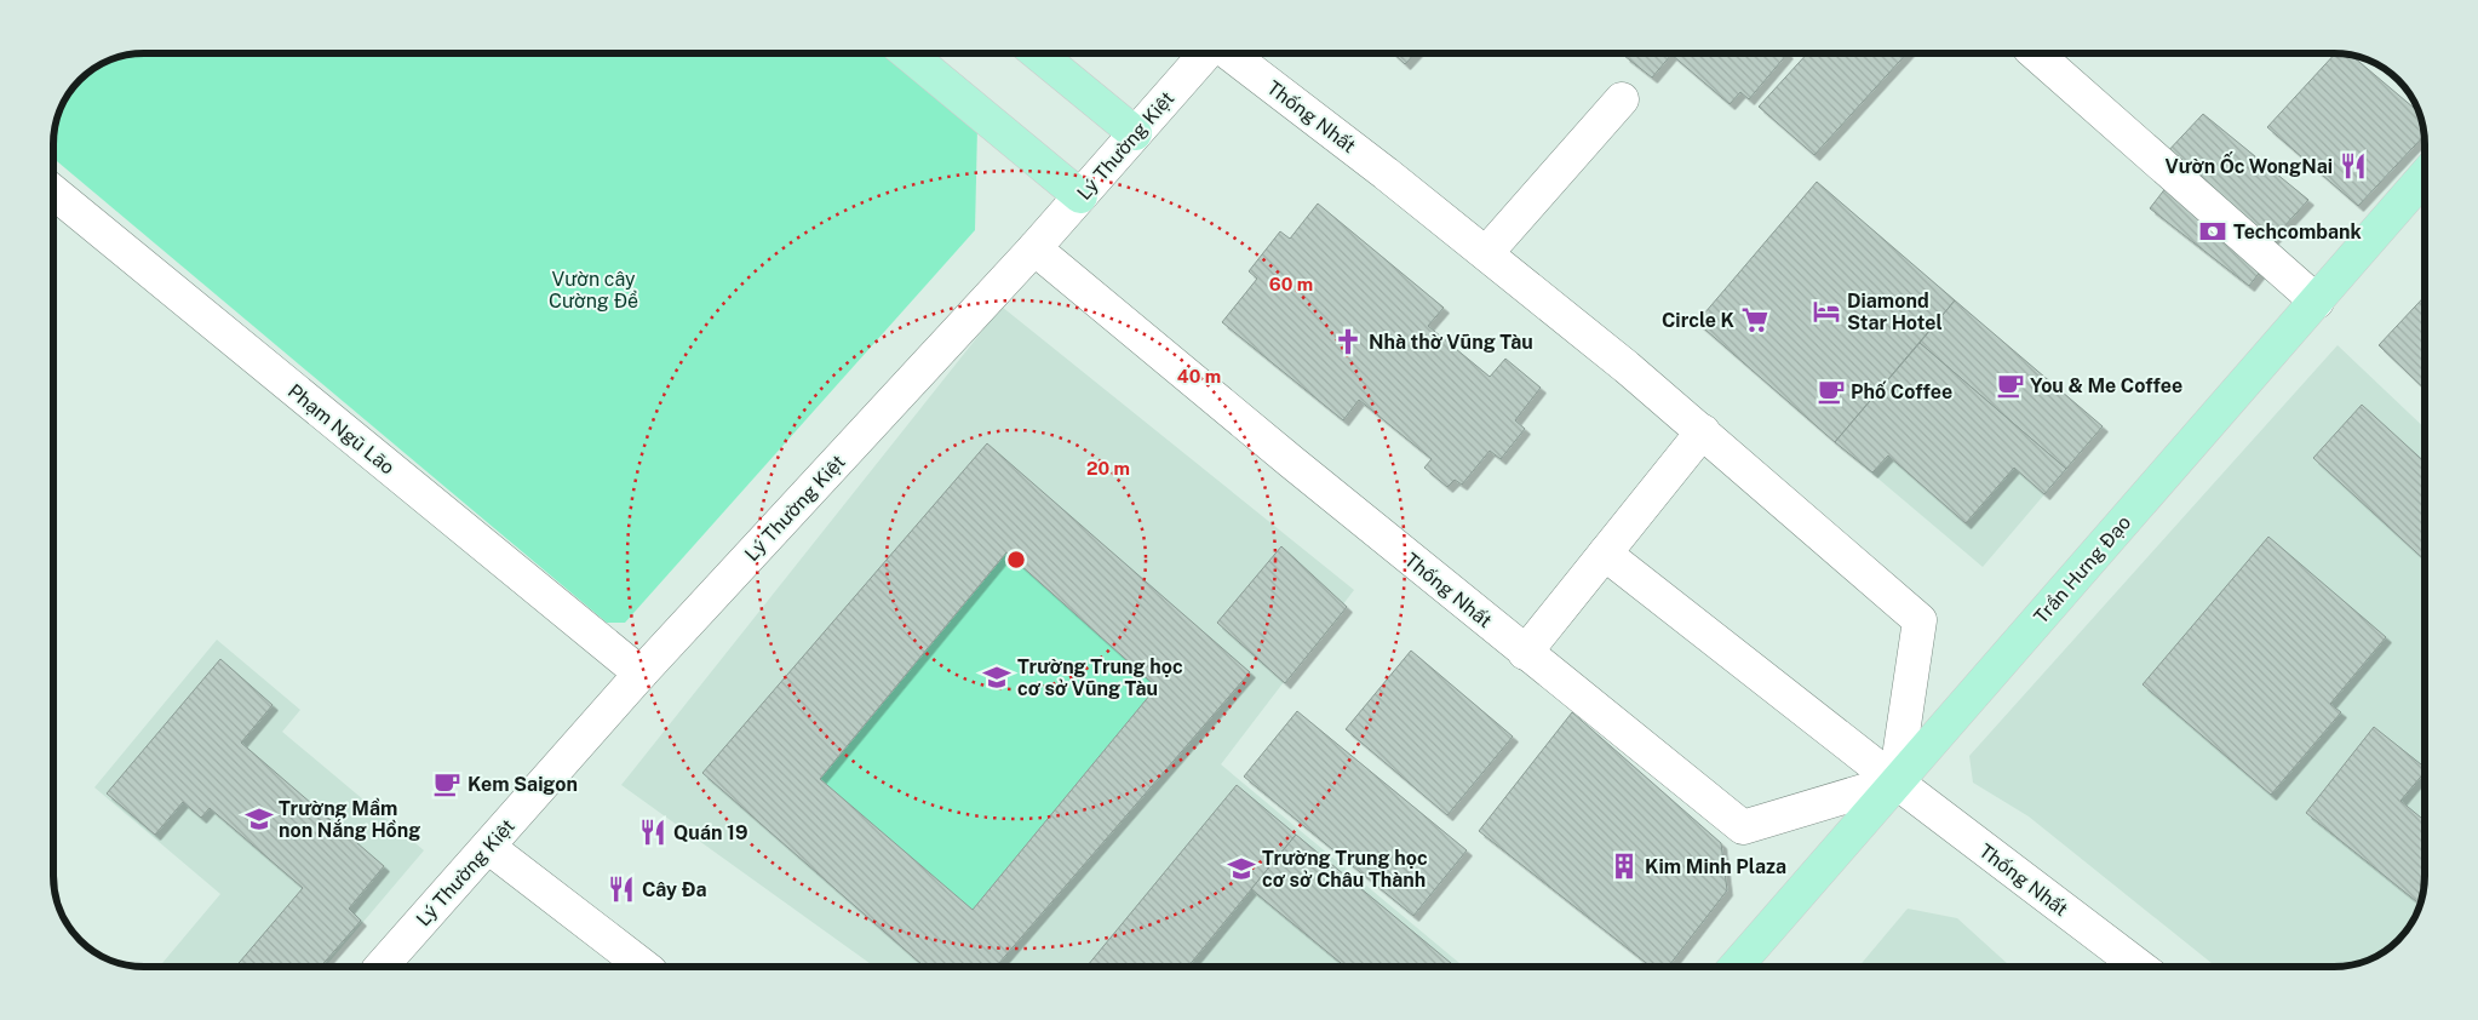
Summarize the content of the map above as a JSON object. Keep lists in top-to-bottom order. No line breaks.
{"streets":{"main road":["Trần Hưng Đạo"],"street":["Thống Nhất","Lý Thường Kiệt","Phạm Ngũ Lão"]},"crossings":[["Thống Nhất","Lý Thường Kiệt"],["Thống Nhất","Trần Hưng Đạo"],["Lý Thường Kiệt","Phạm Ngũ Lão"]],"parks":["Vườn cây Cường Để"],"places":{"restaurant":["Vườn Ốc WongNai","Quán 19","Cây Đa"],"bank":["Techcombank"],"hotel":["Diamond Star Hotel"],"supermarket":["Circle K"],"church":["Nhà thờ Vũng Tàu"],"cafe":["You & Me Coffee","Phố Coffee","Kem Saigon"],"school or university":["Trường Trung học cơ sở Vũng Tàu","Trường Mầm non Nắng Hồng","Trường Trung học cơ sở Châu Thành"],"building":["Kim Minh Plaza"]},"rings":["60 m","40 m","20 m"]}
